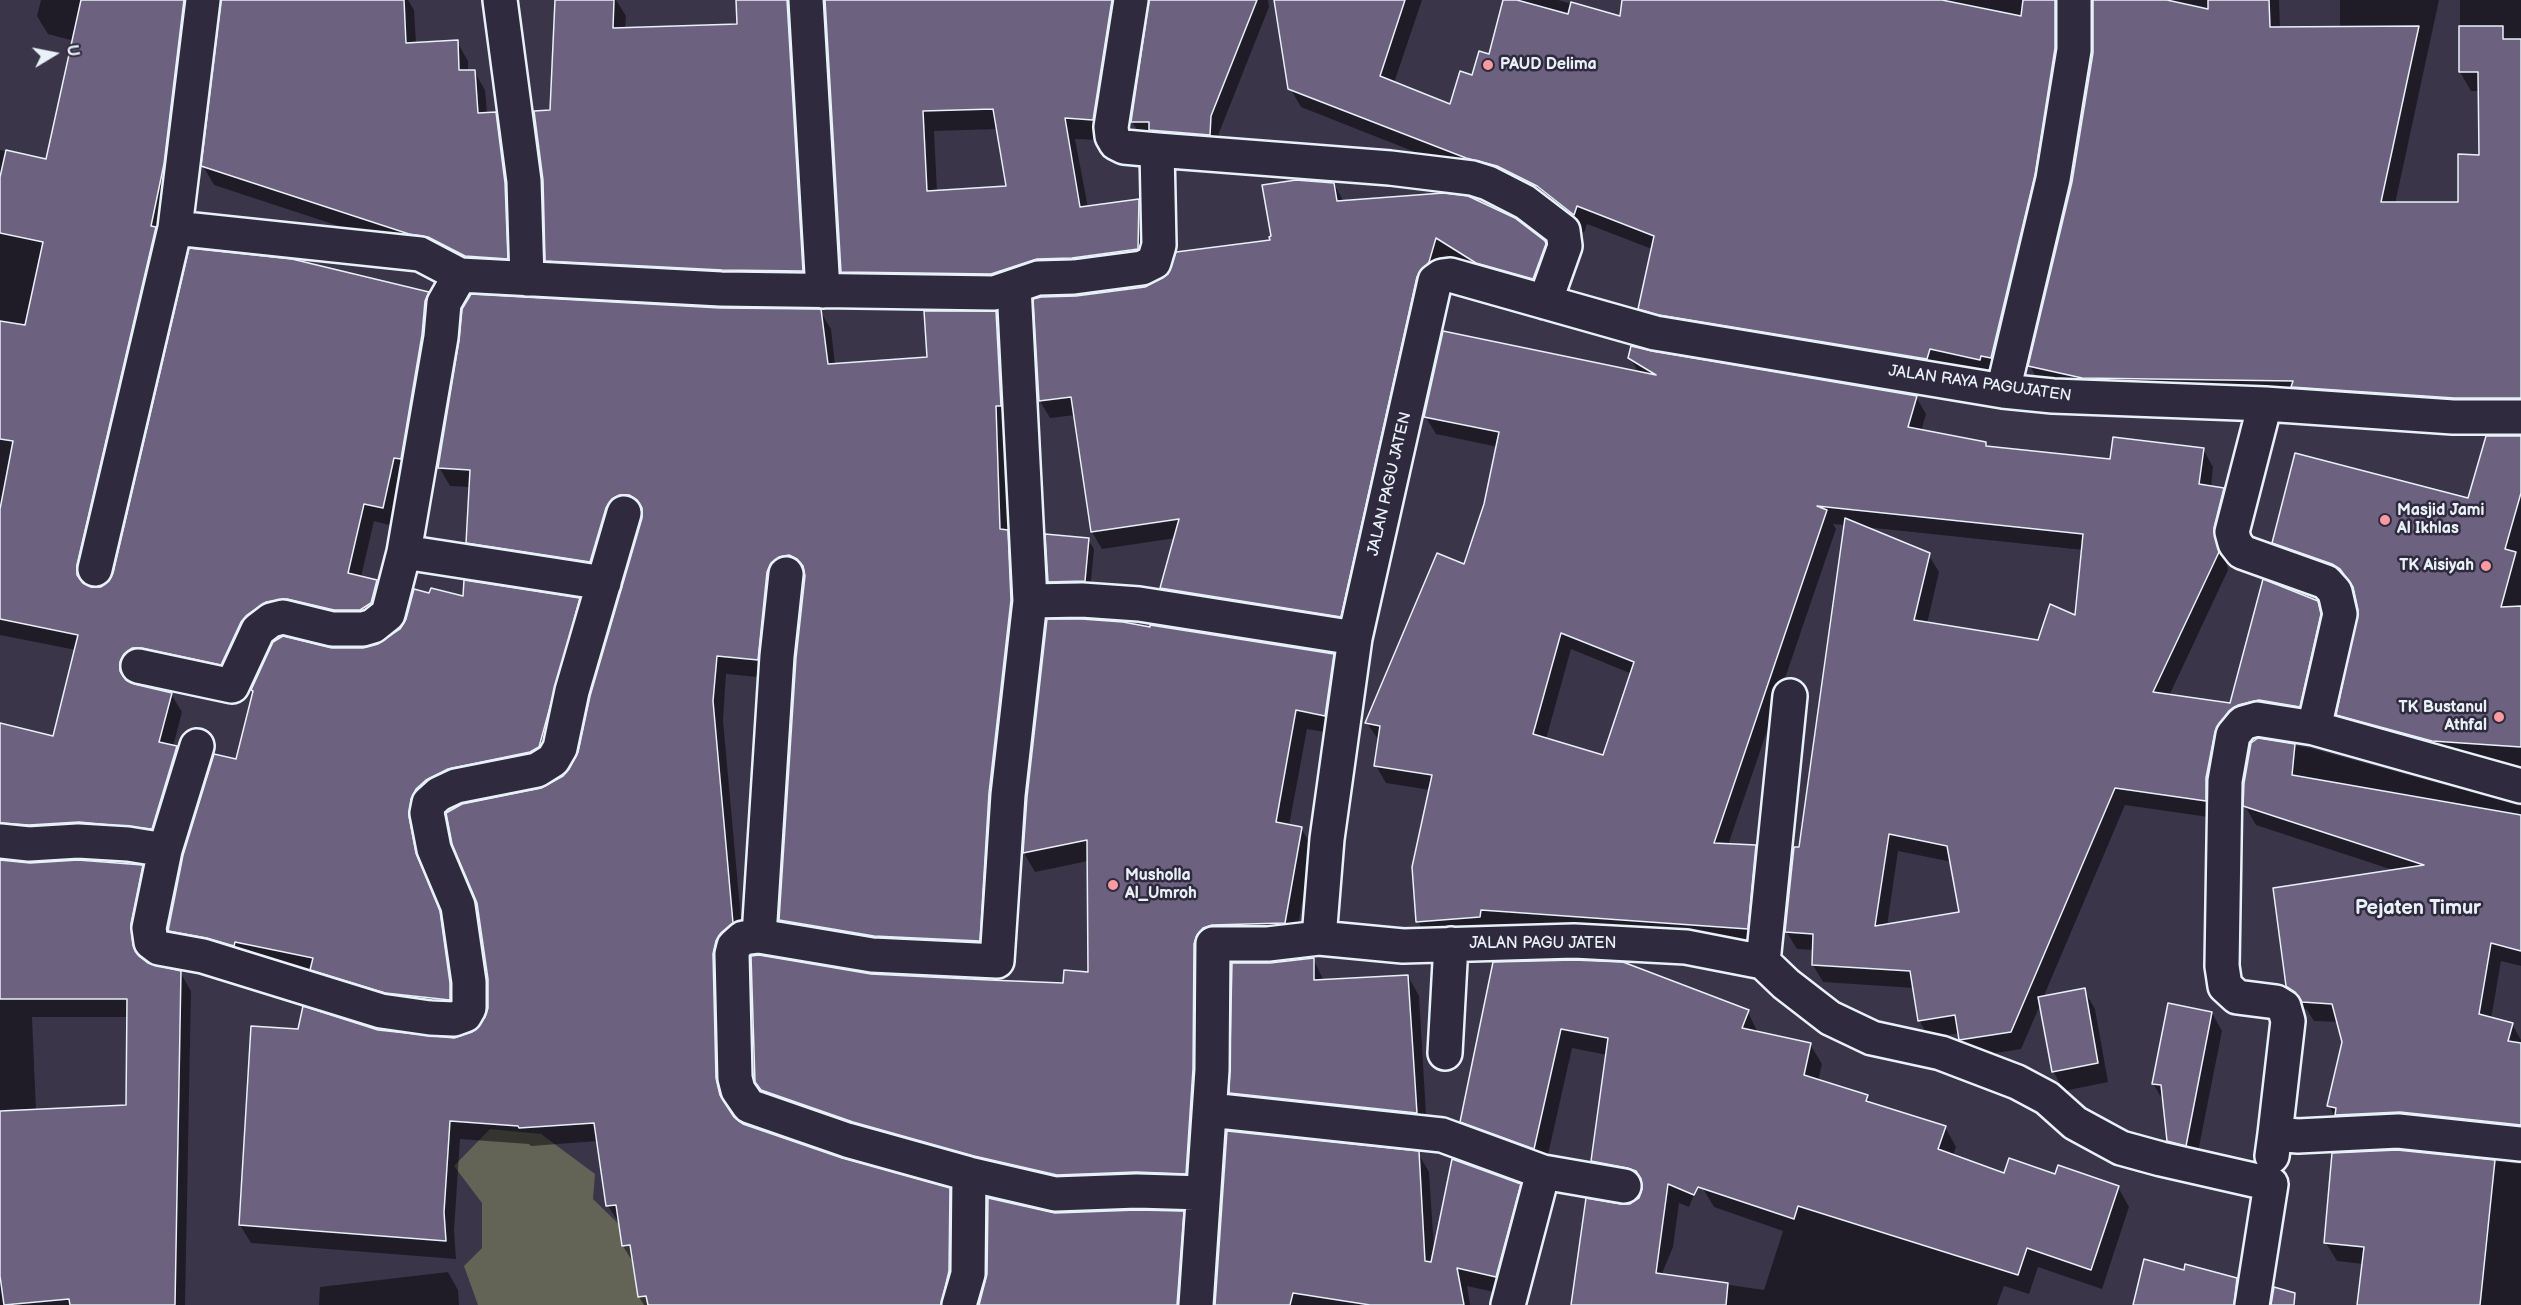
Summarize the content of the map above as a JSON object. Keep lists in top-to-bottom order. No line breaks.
{"streets":{"street":["JALAN RAYA PAGUJATEN","JALAN PAGU JATEN"]},"crossings":[["JALAN RAYA PAGUJATEN","JALAN PAGU JATEN"]],"districts":["Pejaten Timur"],"places":["PAUD Delima","Masjid Jami Al Ikhlas","TK Aisiyah","TK Bustanul Athfal","Musholla Al_Umroh"],"north":"right"}
